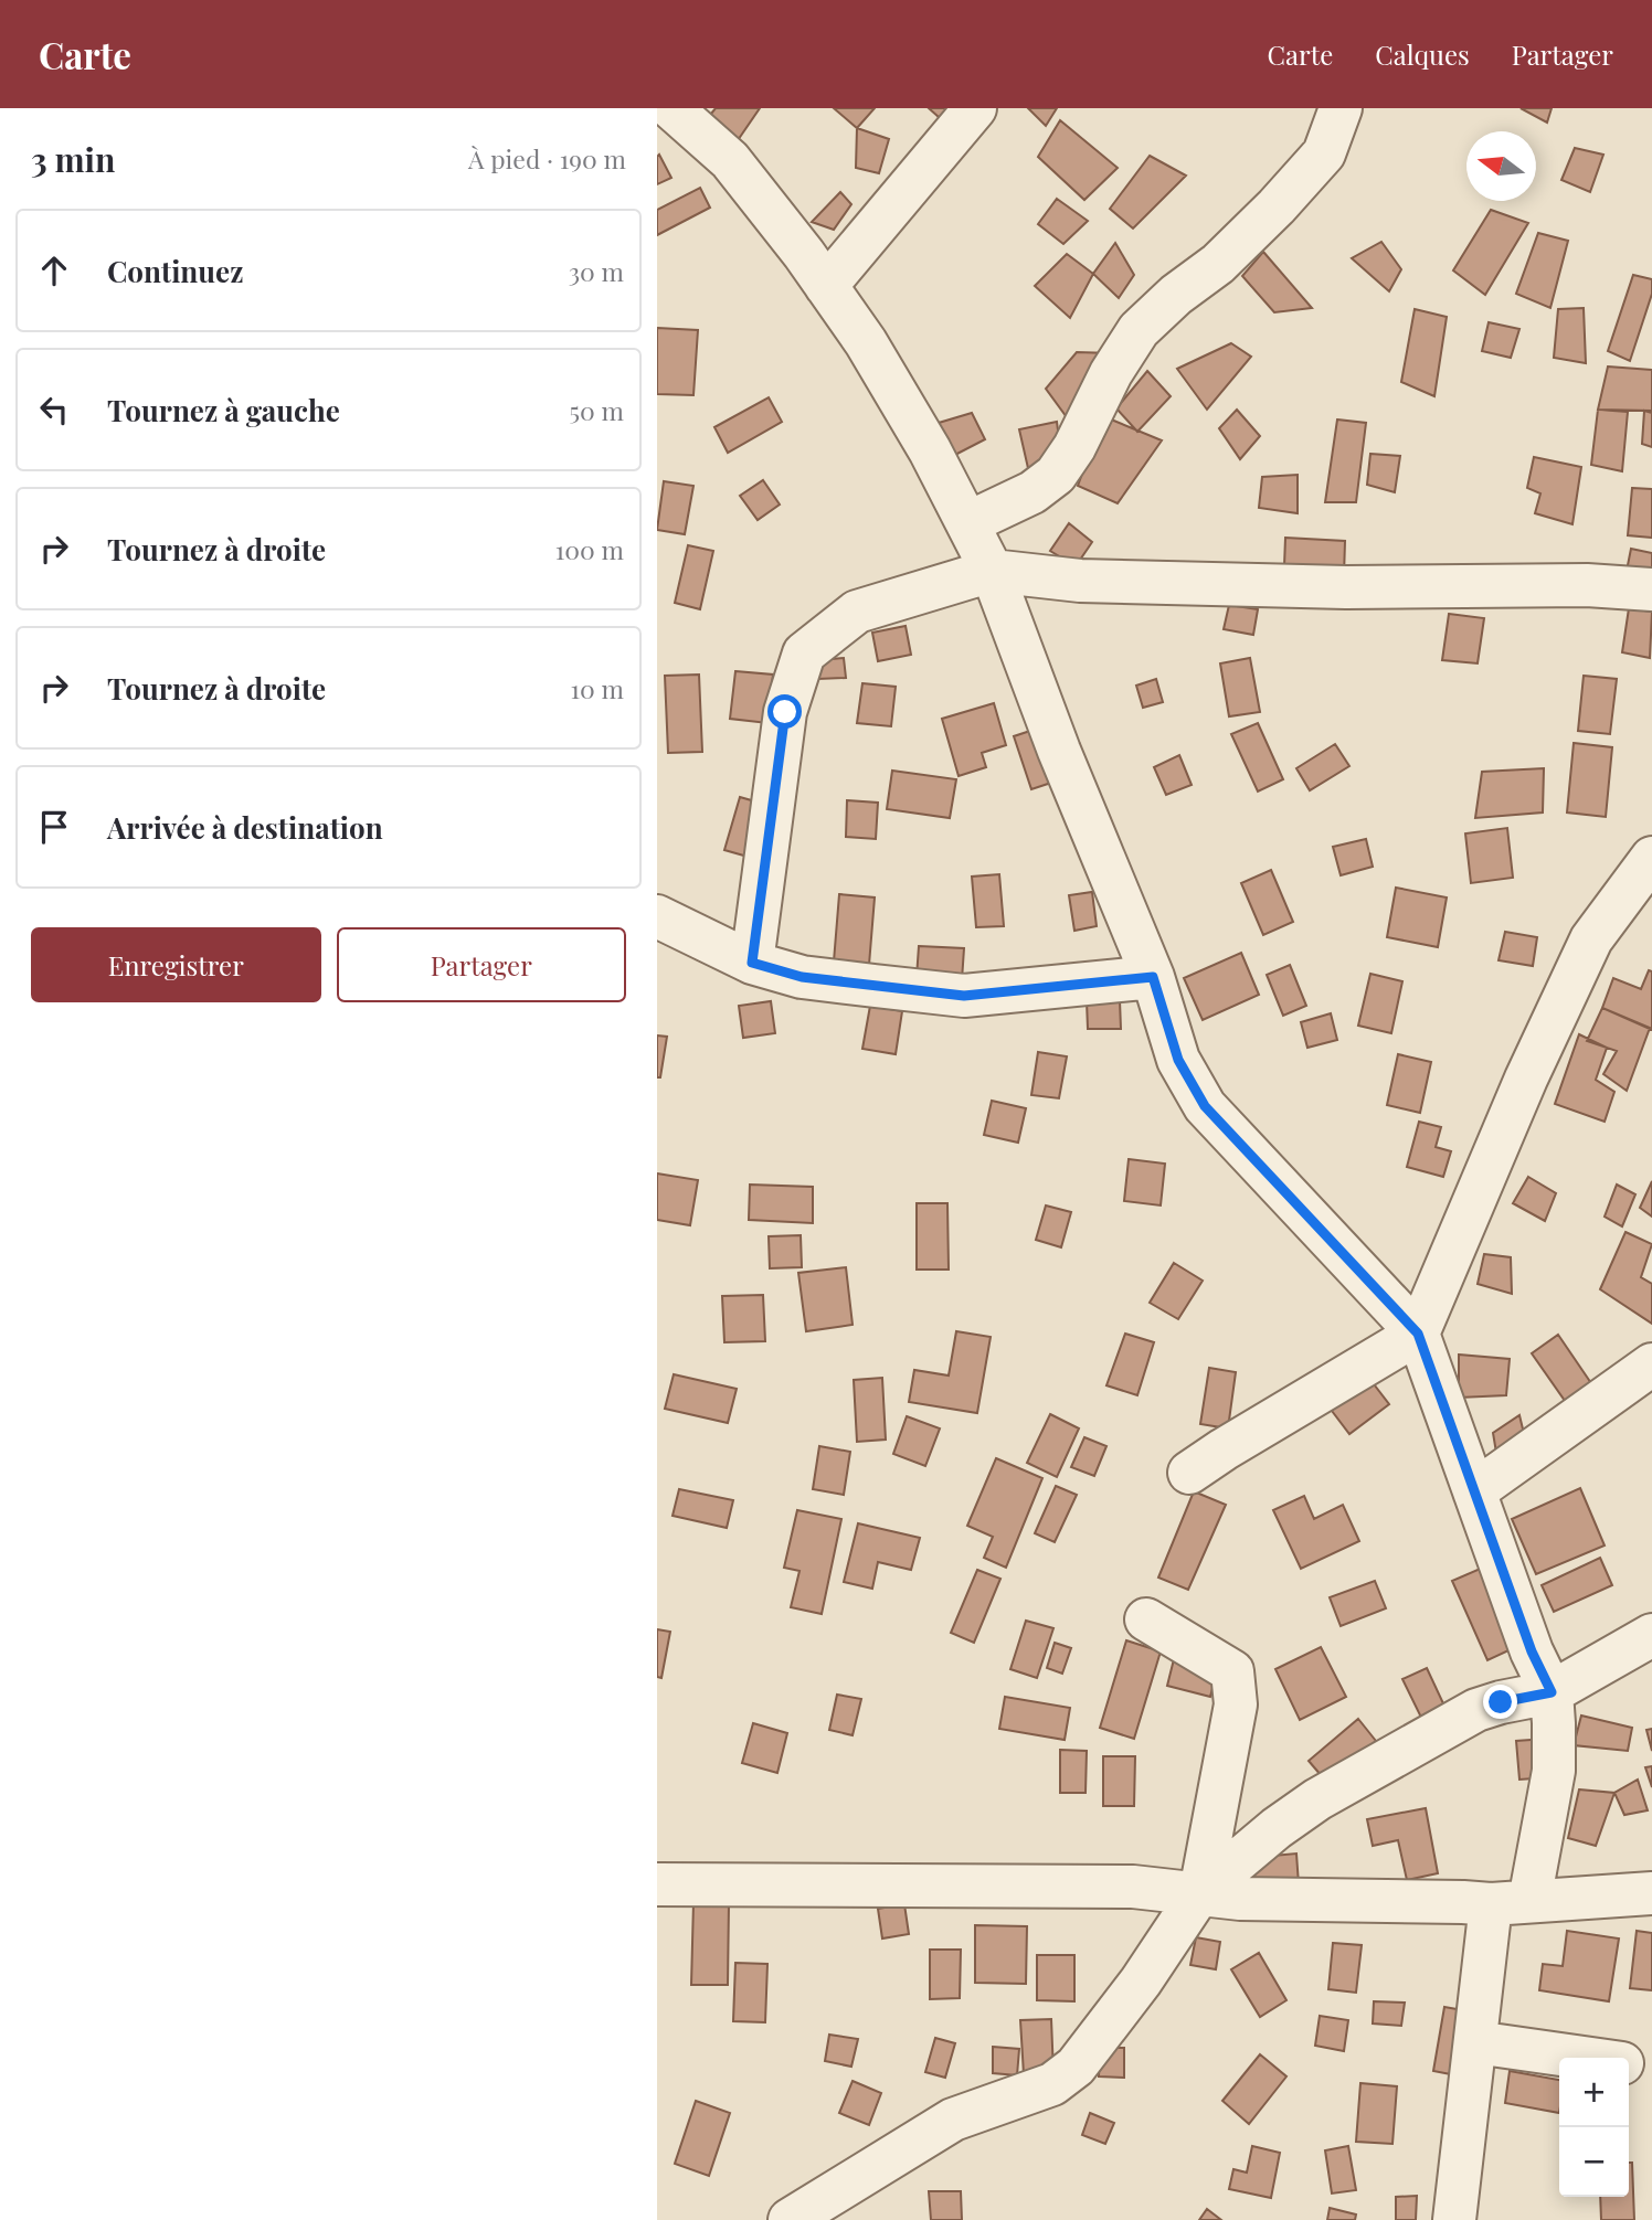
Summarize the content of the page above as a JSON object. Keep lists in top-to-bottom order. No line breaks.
{"north":"left","page":{"header":"Carte","nav":["Carte","Calques","Partager"],"heading":["3 min","À pied · 190 m"],"list":[["Continuez","30 m"],["Tournez à gauche","50 m"],["Tournez à droite","100 m"],["Tournez à droite","10 m"],"Arrivée à destination"],"buttons":["Enregistrer","Partager"],"map_buttons":["+","−"]}}
